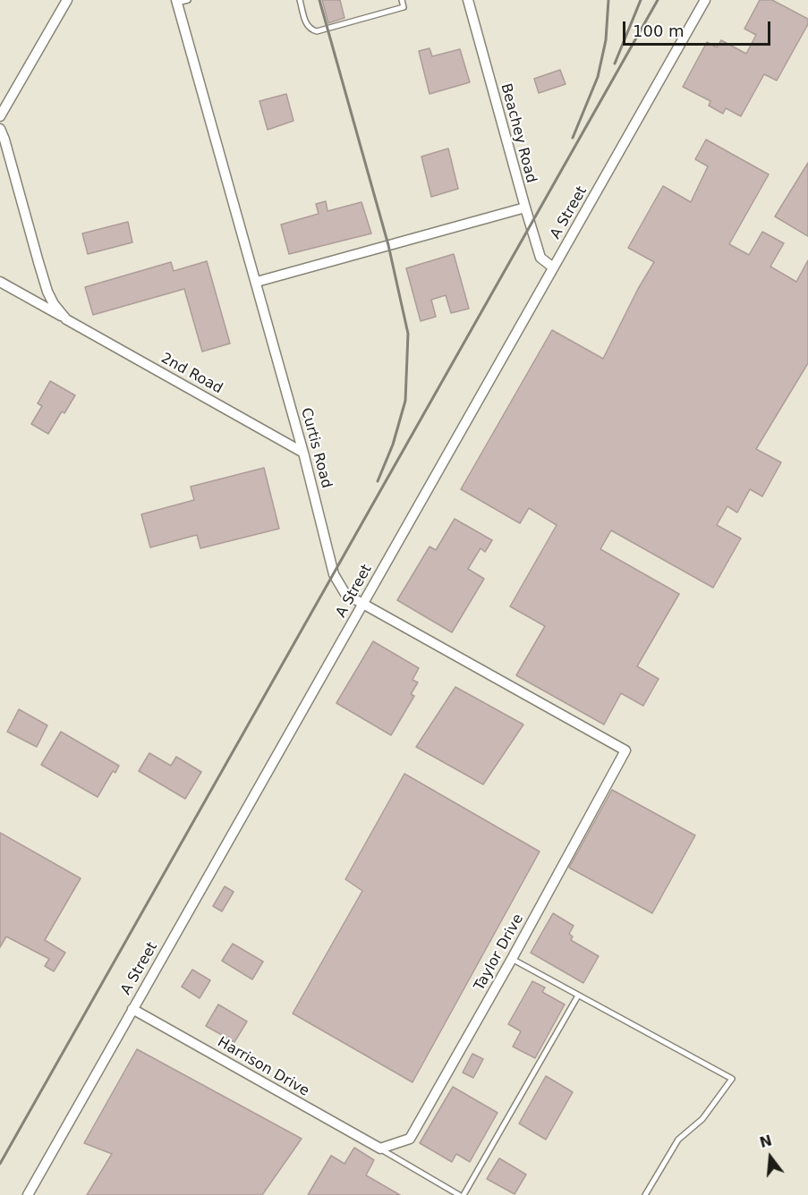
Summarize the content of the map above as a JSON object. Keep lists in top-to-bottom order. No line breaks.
{"streets":{"street":["Beachey Road","A Street","2nd Road","Curtis Road","Taylor Drive","Harrison Drive"]},"crossings":[["Beachey Road","A Street"],["A Street","Curtis Road"],["A Street","Harrison Drive"],["2nd Road","Curtis Road"],["Curtis Road","Taylor Drive"],["Taylor Drive","Harrison Drive"]],"scale_bar":"100 m","north":"top"}
